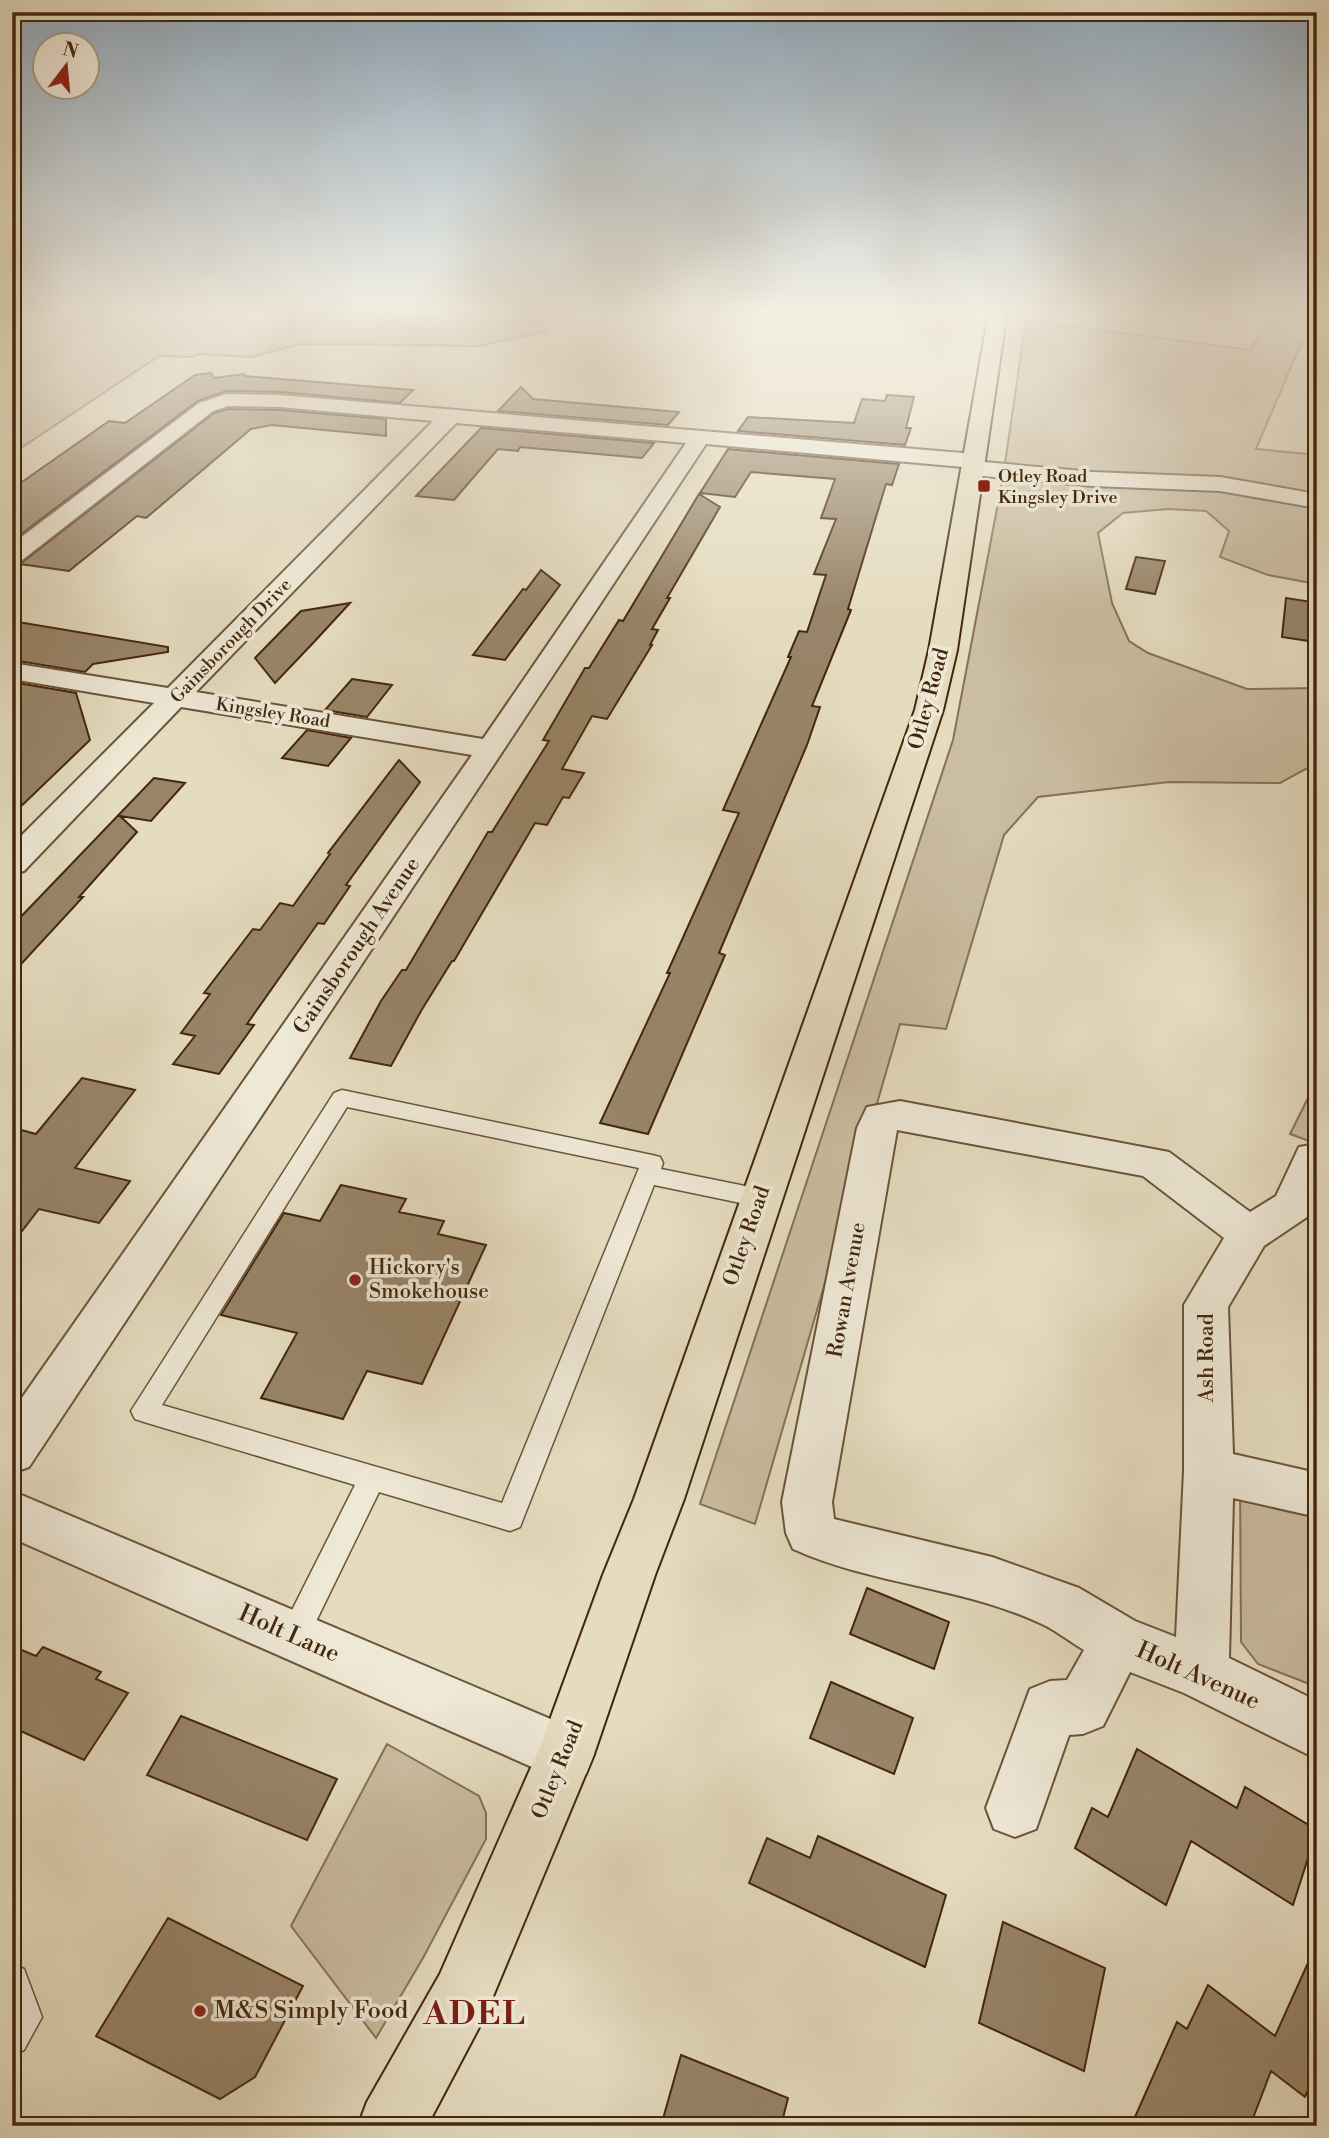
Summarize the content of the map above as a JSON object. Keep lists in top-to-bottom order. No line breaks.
{"streets":{"highway":["Otley Road"],"street":["Gainsborough Drive","Kingsley Road","Gainsborough Avenue","Rowan Avenue","Ash Road","Holt Lane","Holt Avenue"]},"crossings":[["Gainsborough Drive","Kingsley Road"],["Otley Road","Holt Lane"],["Kingsley Road","Gainsborough Avenue"],["Rowan Avenue","Ash Road"],["Rowan Avenue","Holt Avenue"],["Ash Road","Holt Avenue"]],"districts":["ADEL"],"places":{"transit":["Otley Road Kingsley Drive"],"other":["Hickory's Smokehouse","M&S Simply Food"]},"north":"top"}
